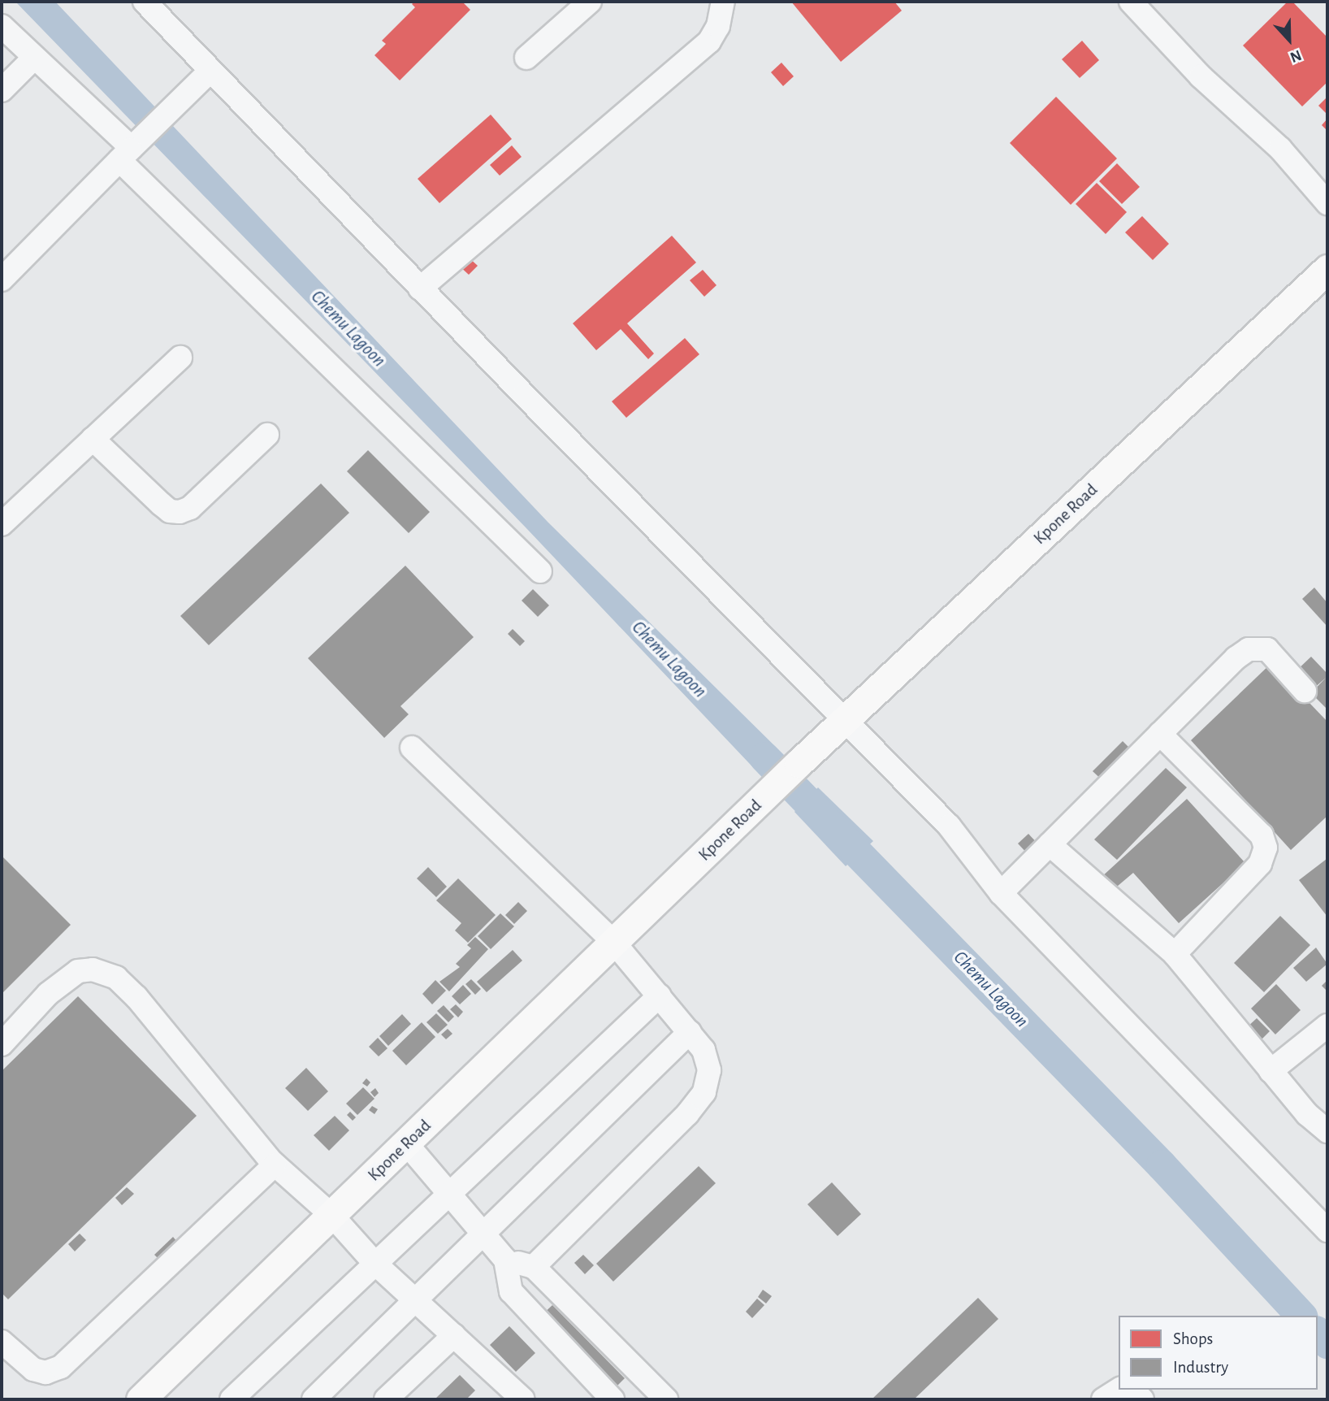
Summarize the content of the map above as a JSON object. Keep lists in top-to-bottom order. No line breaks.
{"streets":{"main road":["Kpone Road"]},"water":["Chemu Lagoon"],"legend":["Shops","Industry"],"north":"bottom"}
